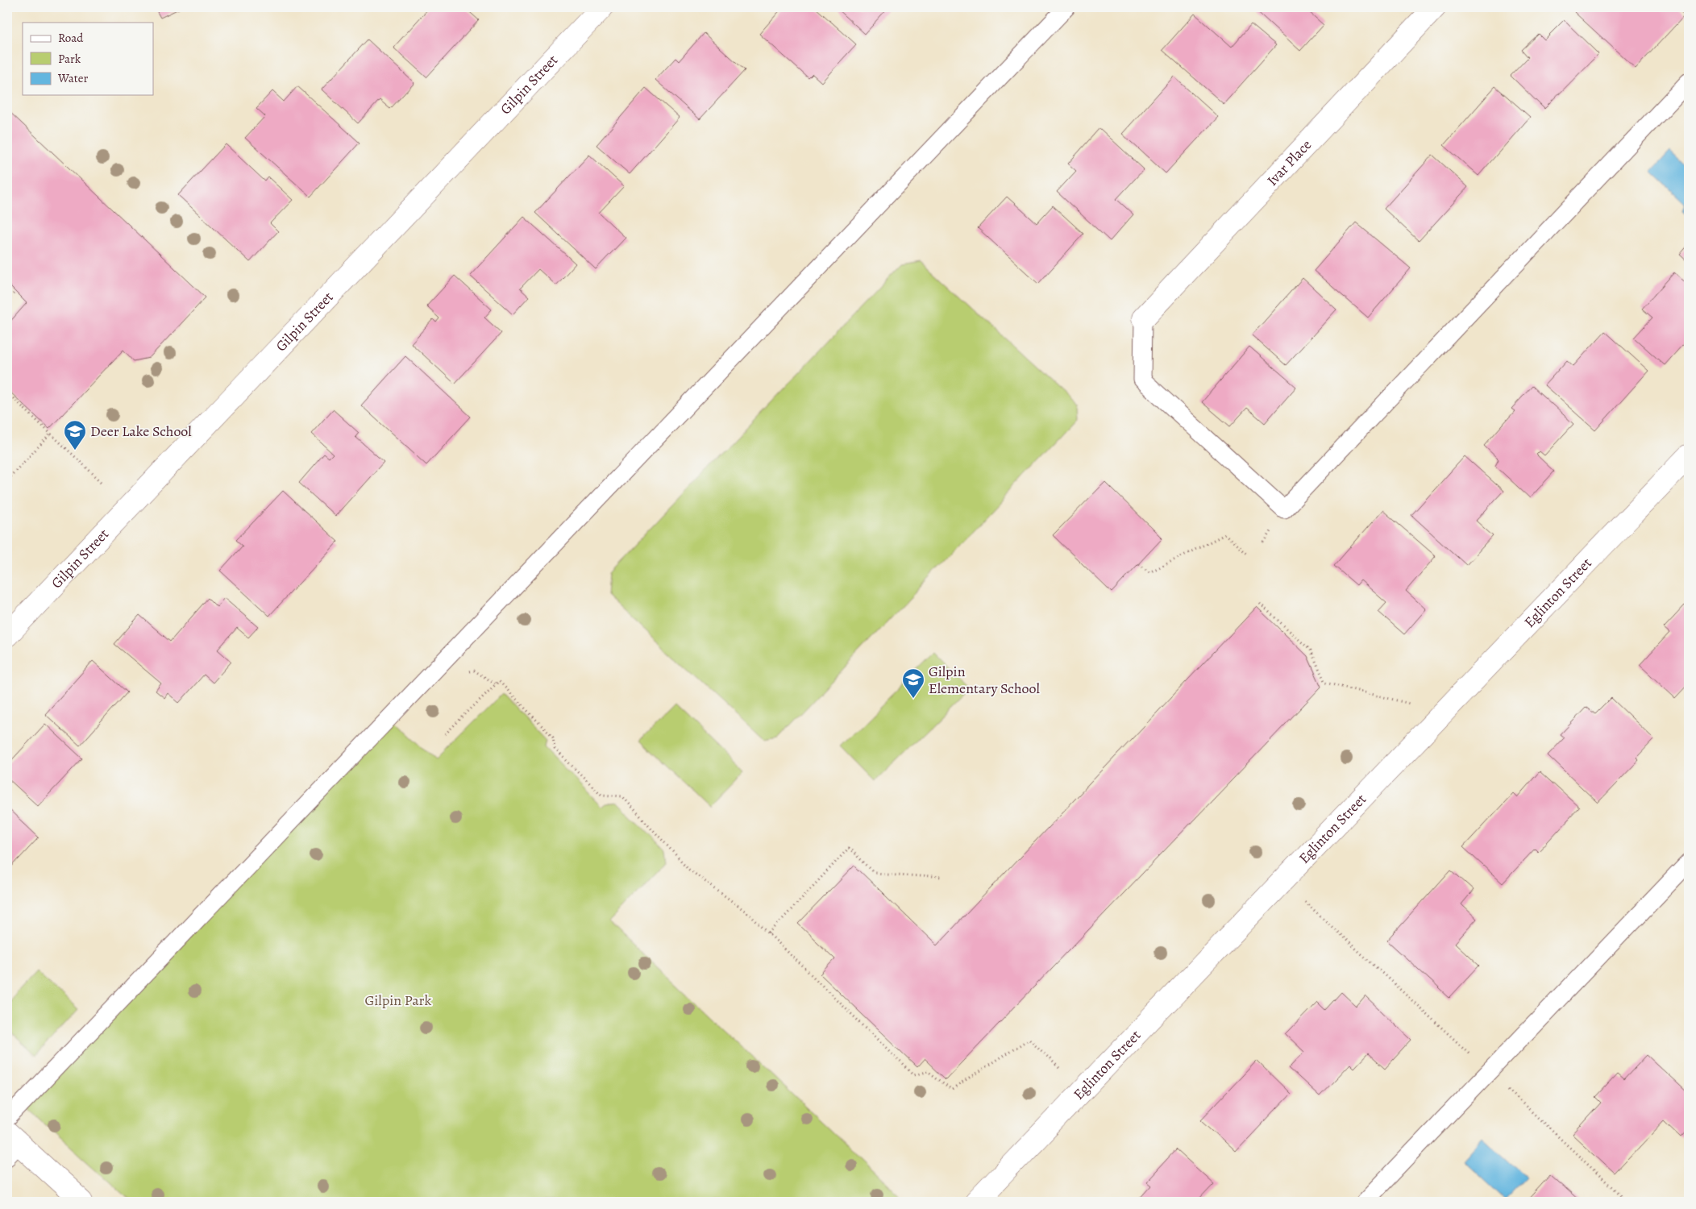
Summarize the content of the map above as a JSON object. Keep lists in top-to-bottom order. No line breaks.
{"streets":{"street":["Gilpin Street","Ivar Place","Eglinton Street"]},"parks":["Gilpin Park"],"places":{"school or university":["Deer Lake School","Gilpin Elementary School"]},"legend":["Road","Park","Water"]}
